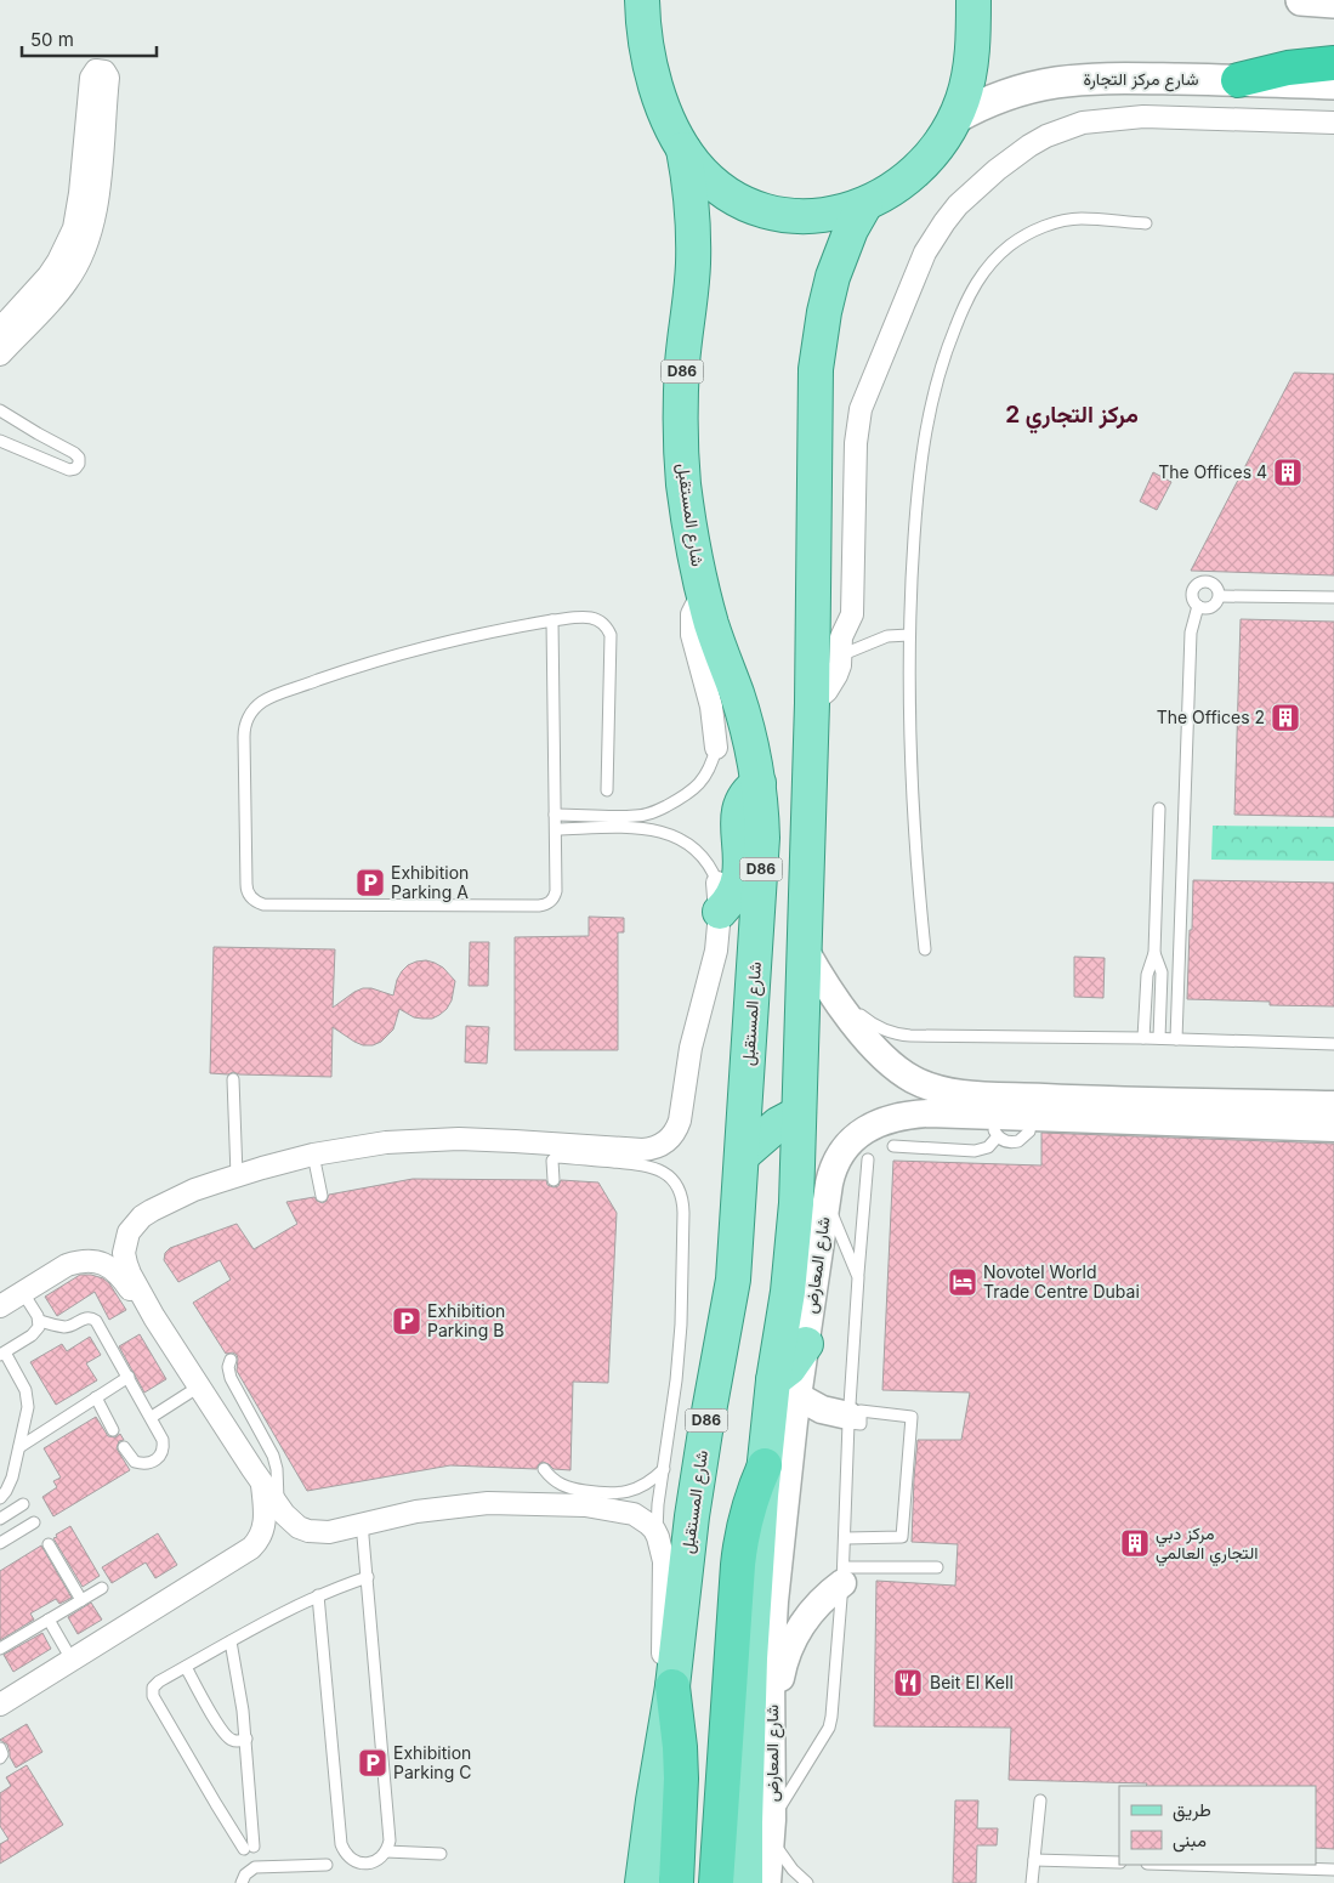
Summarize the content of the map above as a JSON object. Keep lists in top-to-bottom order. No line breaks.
{"streets":{"main road":["شارع مركز التجارة","D86","شارع المستقبل"],"street":["شارع المعارض"]},"districts":["مركز التجاري 2"],"places":{"building":["The Offices 4","The Offices 2","مركز دبي التجاري العالمي"],"parking":["Exhibition Parking A","Exhibition Parking B","Exhibition Parking C"],"hotel":["Novotel World Trade Centre Dubai"],"restaurant":["Beit El Kell"]},"legend":["طريق","مبنى"],"scale_bar":"50 m"}
